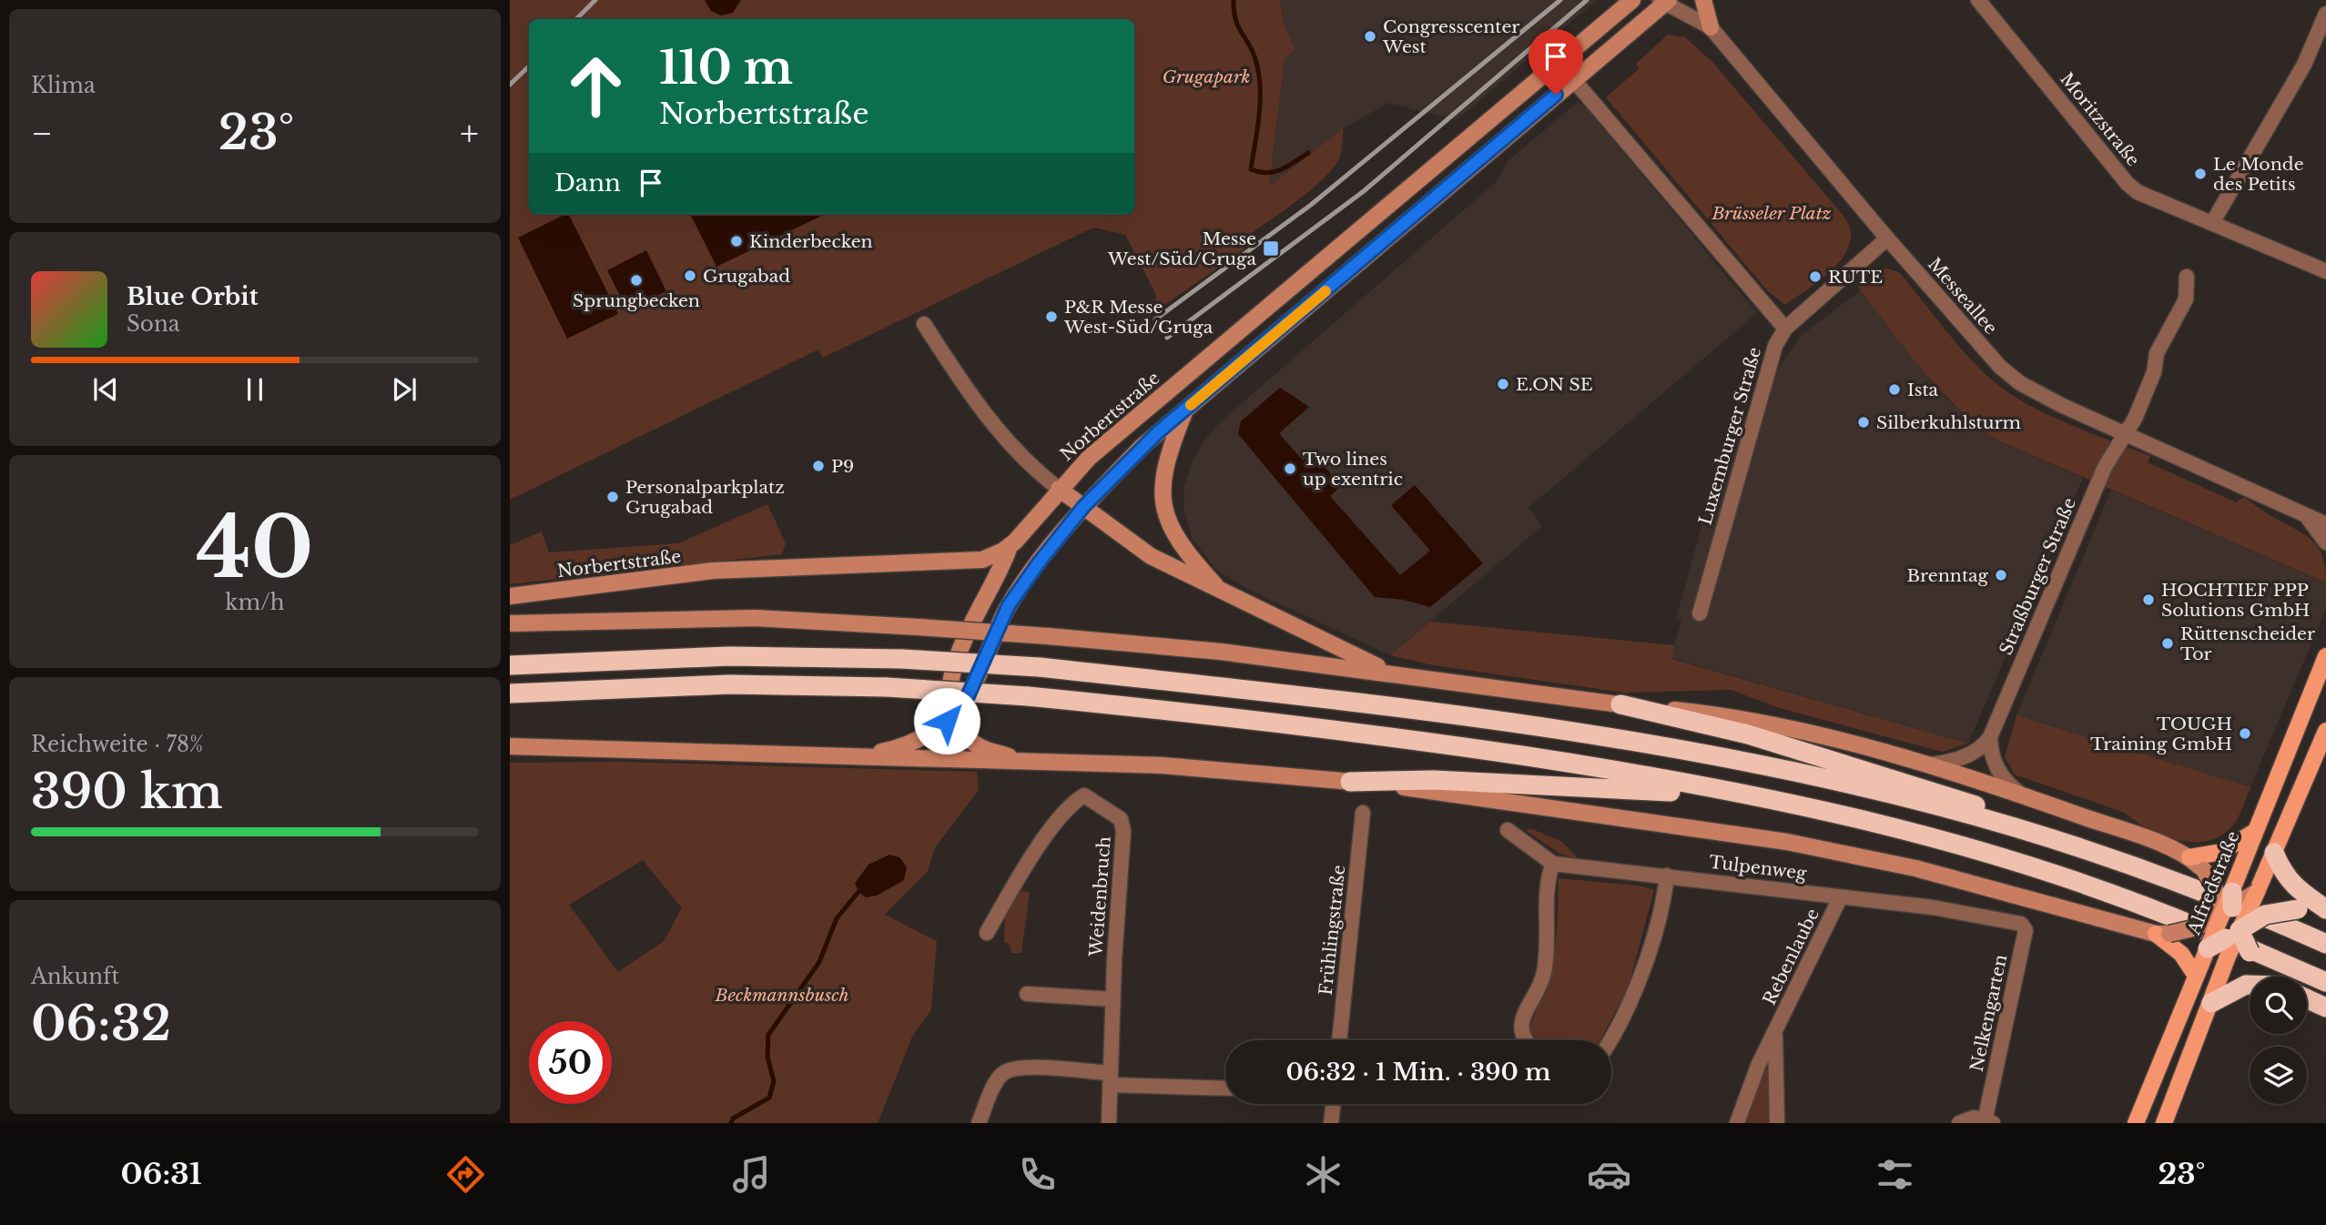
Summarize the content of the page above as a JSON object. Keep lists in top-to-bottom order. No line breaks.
{"streets":{"main road":["Norbertstraße","Alfredstraße"],"street":["Moritzstraße","Messeallee","Luxemburger Straße","Straßburger Straße","Tulpenweg","Weidenbruch","Frühlingstraße","Rebenlaube","Nelkengarten"]},"crossings":[["Messeallee","Luxemburger Straße"],["Messeallee","Straßburger Straße"],["Tulpenweg","Rebenlaube"],["Tulpenweg","Nelkengarten"]],"parks":["Grugapark","Brüsseler Platz","Beckmannsbusch"],"places":{"other":["Congresscenter West","Le Monde des Petits","Kinderbecken","Grugabad","RUTE","Sprungbecken","P&R Messe West-Süd/Gruga","E.ON SE","Ista","Silberkuhlsturm","P9","Two lines up exentric","Personalparkplatz Grugabad","Brenntag","HOCHTIEF PPP Solutions GmbH","Rüttenscheider Tor","TOUGH Training GmbH"],"transit":["Messe West/Süd/Gruga"]},"page":{"tile":["Klima",["40","km/h"],["Reichweite · 78%","390 km"],["Ankunft","06:32"]],"turn":["110 m","Norbertstraße"],"heat":["−","23°","+"],"then":"Dann","song":["Blue Orbit","Sona"],"limit":"50","trip":"06:32 · 1 Min. · 390 m","tabs":["06:31","23°"]}}
